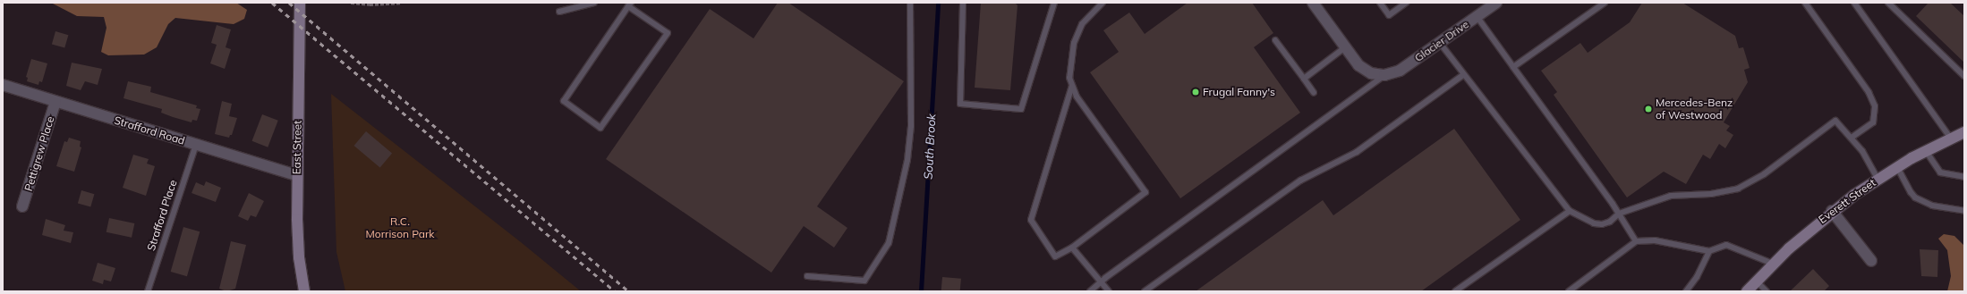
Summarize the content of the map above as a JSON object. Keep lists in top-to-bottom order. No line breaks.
{"streets":{"main road":["East Street","Everett Street"],"street":["Glacier Drive","Strafford Road","Pettigrew Place"],"lane":["Strafford Place"]},"crossings":[["Strafford Road","East Street"],["Strafford Road","Pettigrew Place"],["Strafford Road","Strafford Place"]],"water":["South Brook"],"parks":["R.C. Morrison Park"],"places":["Frugal Fanny's","Mercedes-Benz of Westwood"]}
